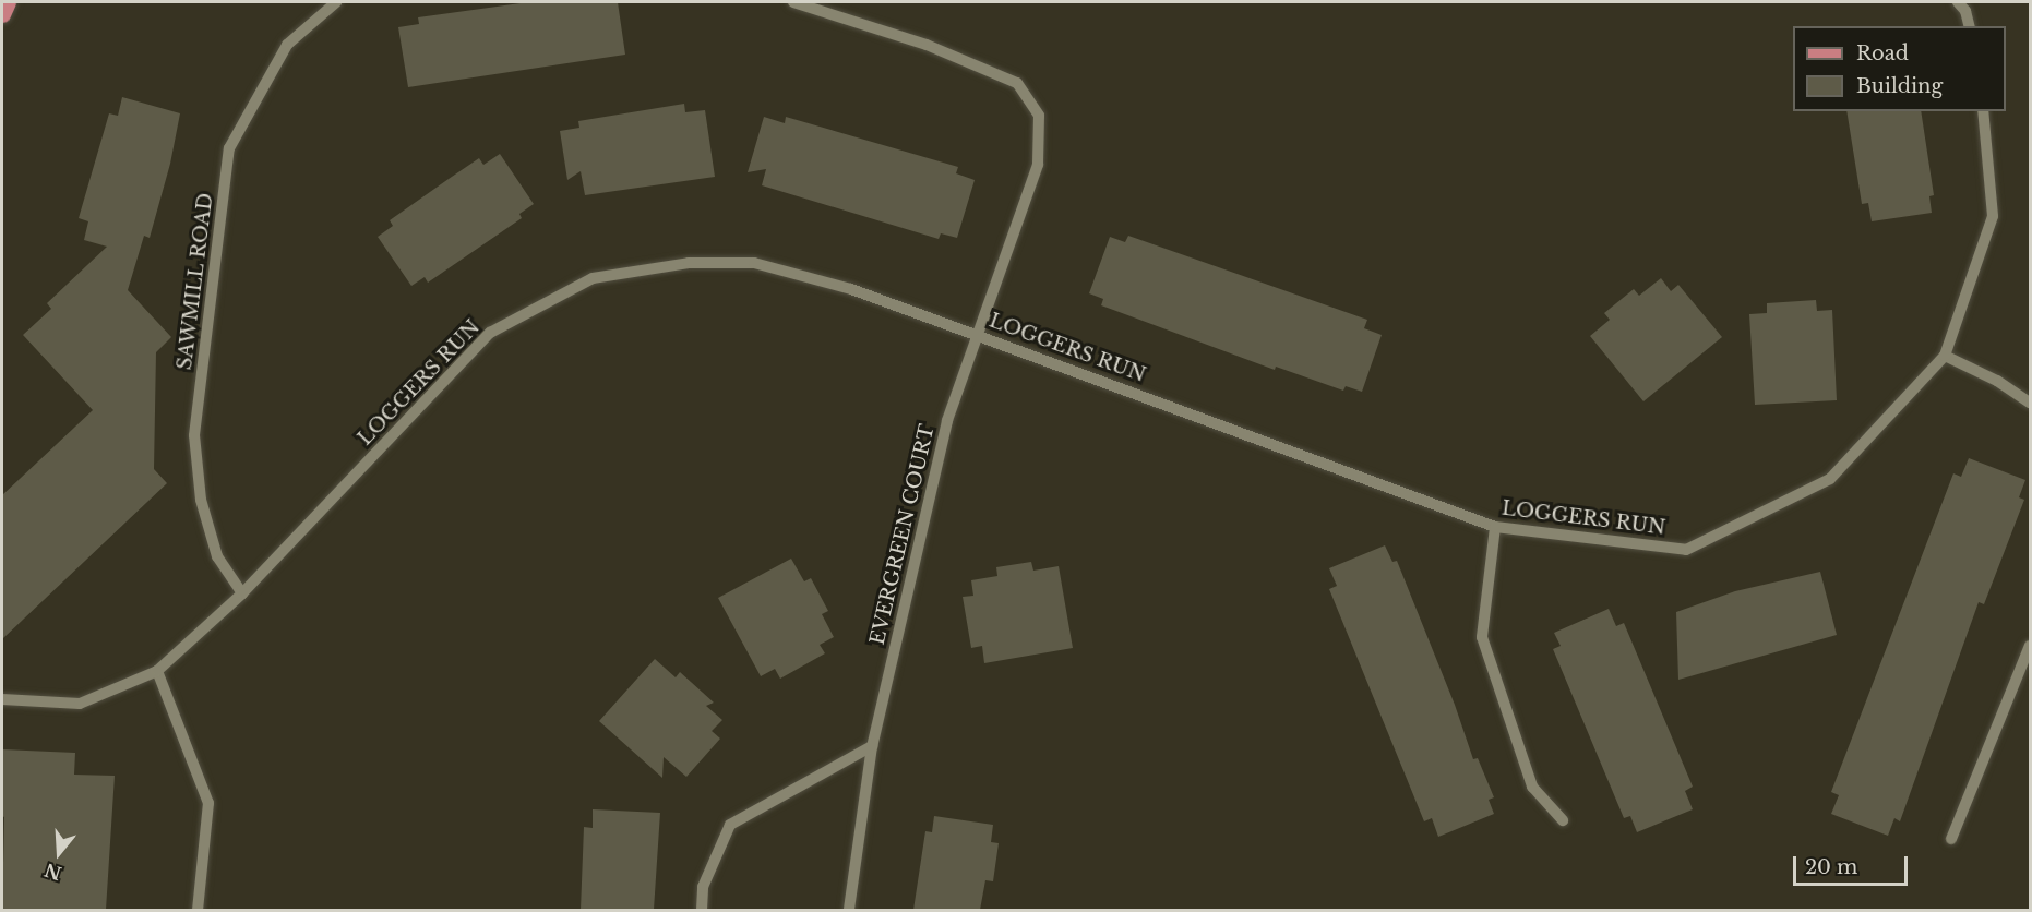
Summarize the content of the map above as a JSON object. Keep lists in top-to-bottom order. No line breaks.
{"streets":{"street":["SAWMILL ROAD","LOGGERS RUN","EVERGREEN COURT"]},"crossings":[["SAWMILL ROAD","LOGGERS RUN"],["LOGGERS RUN","EVERGREEN COURT"]],"legend":["Road","Building"],"scale_bar":"20 m","north":"bottom"}
